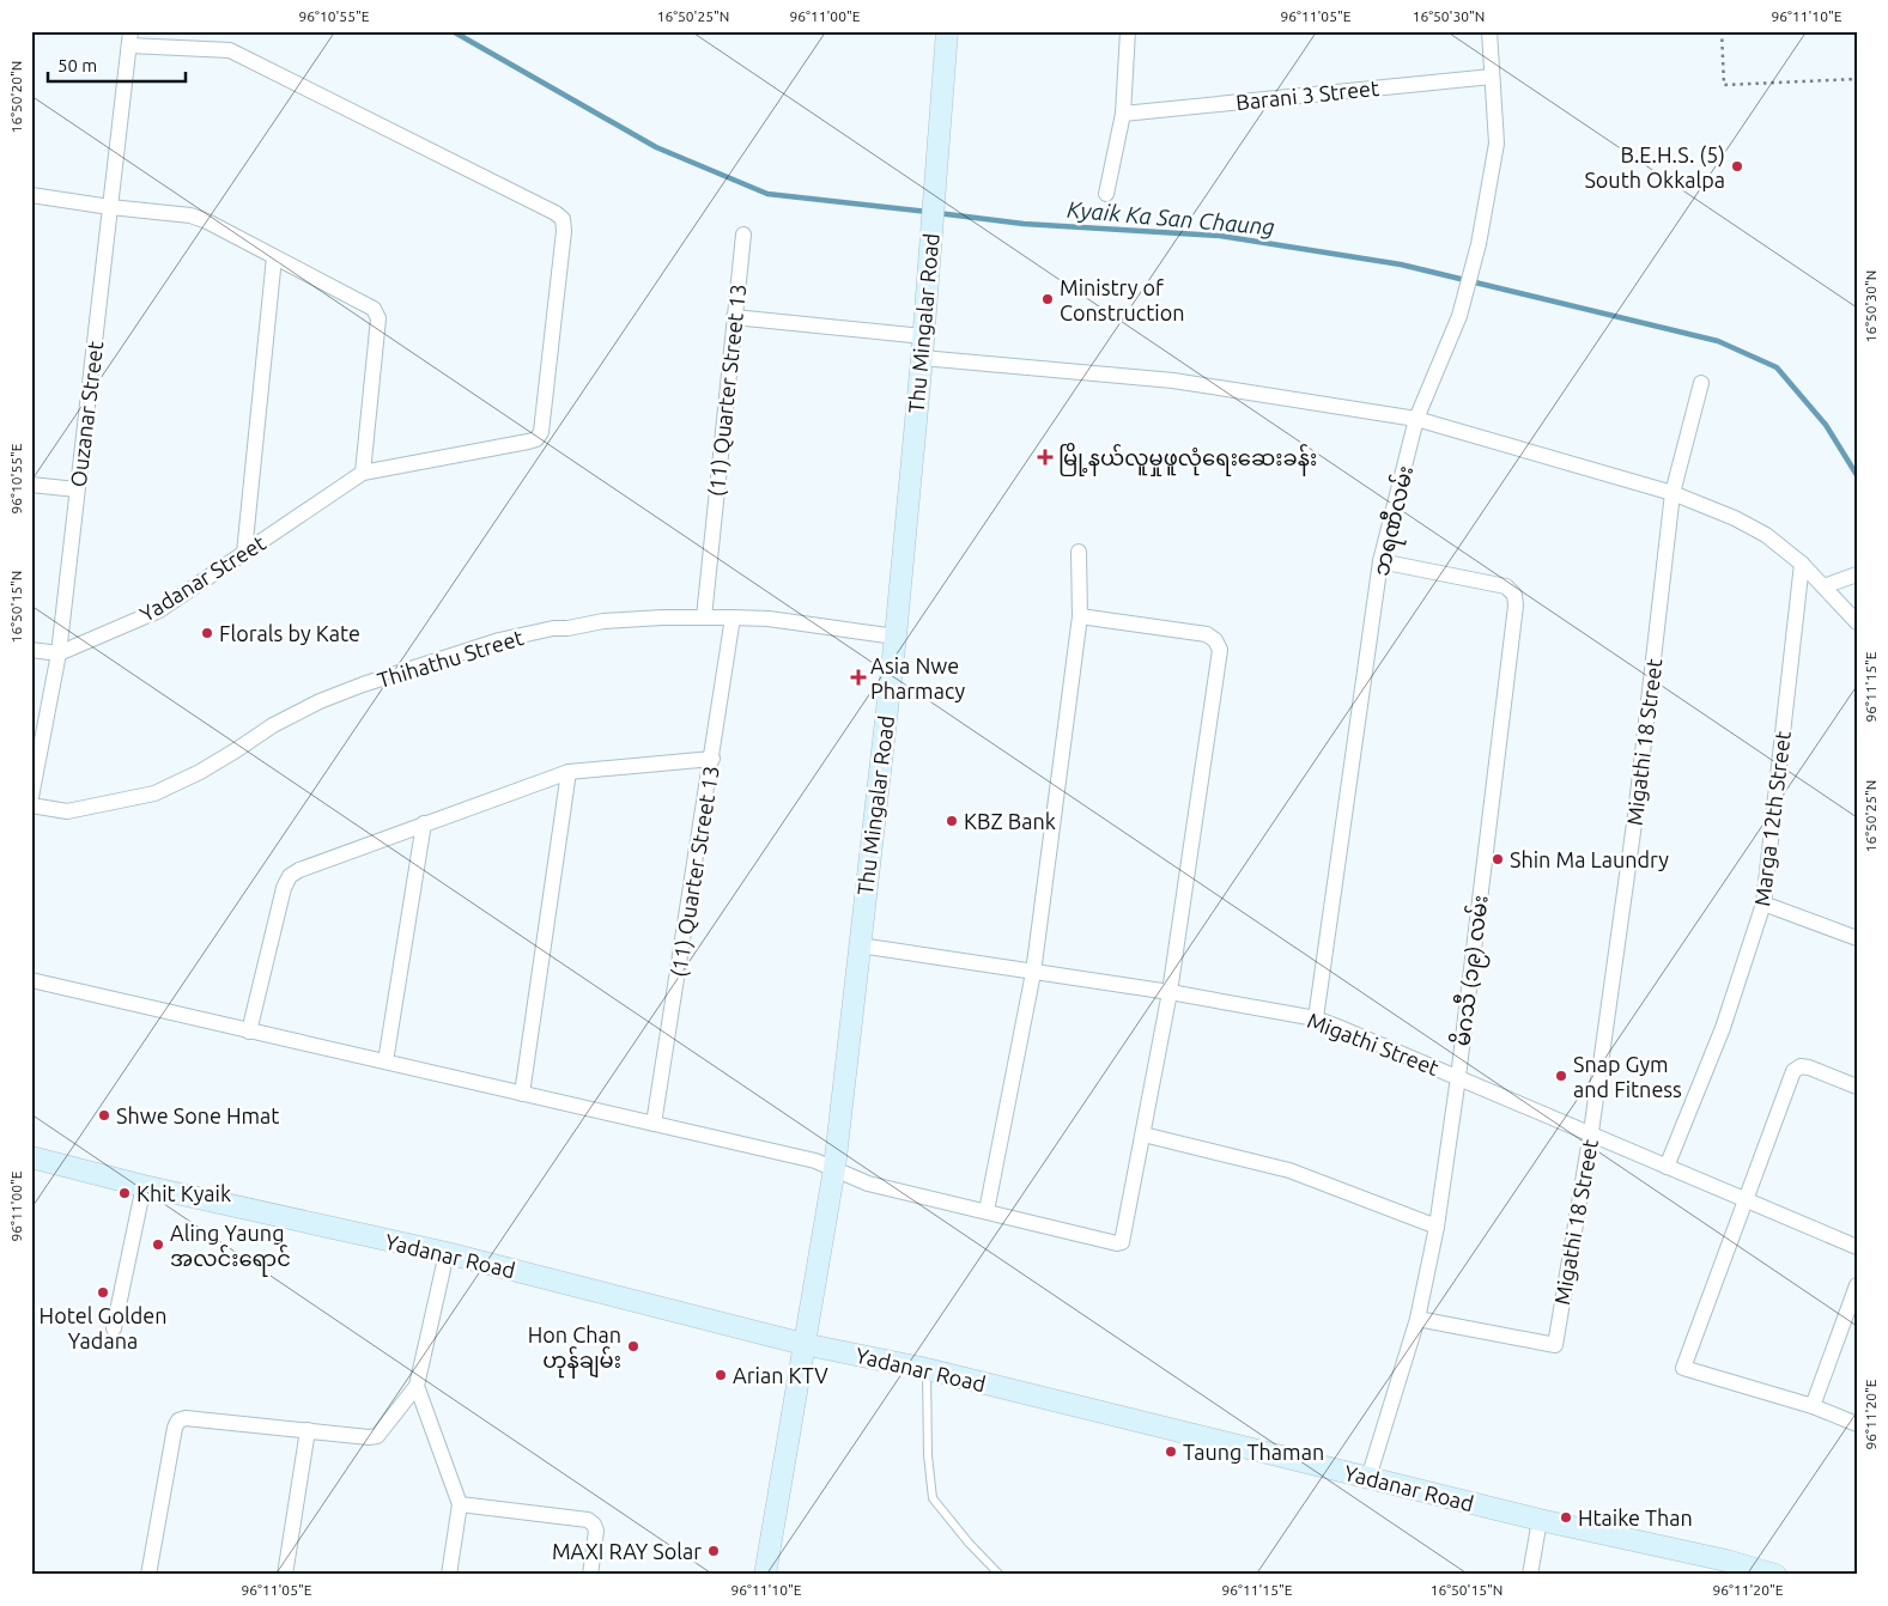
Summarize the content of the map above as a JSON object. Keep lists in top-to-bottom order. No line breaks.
{"streets":{"main road":["Thu Mingalar Road","Yadanar Road"],"street":["Barani 3 Street","(11) Quarter Street 13","Ouzanar Street","ဘရဏီလမ်း","Yadanar Street","Thihathu Street","Migathi 18 Street","Marga 12th Street","မိဂသီ (၁၉) လမ်း","Migathi Street"]},"crossings":[["Barani 3 Street","ဘရဏီလမ်း"],["Thu Mingalar Road","Thihathu Street"],["Thu Mingalar Road","Migathi Street"],["Thu Mingalar Road","Yadanar Road"],["(11) Quarter Street 13","Thihathu Street"],["Ouzanar Street","Yadanar Street"],["ဘရဏီလမ်း","မိဂသီ (၁၉) လမ်း"],["ဘရဏီလမ်း","Migathi Street"],["Migathi 18 Street","မိဂသီ (၁၉) လမ်း"],["Migathi 18 Street","Migathi Street"],["Marga 12th Street","Migathi Street"],["မိဂသီ (၁၉) လမ်း","Migathi Street"],["မိဂသီ (၁၉) လမ်း","Yadanar Road"]],"water":["Kyaik Ka San Chaung"],"places":{"other":["B.E.H.S. (5) South Okkalpa","Ministry of Construction","Florals by Kate","KBZ Bank","Shin Ma Laundry","Snap Gym and Fitness","Shwe Sone Hmat","Khit Kyaik","Aling Yaung အလင်းရောင်","Hotel Golden Yadana","Hon Chan ဟုန်ချမ်း","Arian KTV","Taung Thaman","Htaike Than","MAXI RAY Solar"],"health":["မြို့နယ်လူမှုဖူလုံရေးဆေးခန်း","Asia Nwe Pharmacy"]},"scale_bar":"50 m","coordinates":["96°10'55\"E","16°50'25\"N","96°11'00\"E","96°11'05\"E","16°50'30\"N","96°11'10\"E","16°50'20\"N","16°50'15\"N","96°11'15\"E","96°11'20\"E"]}
